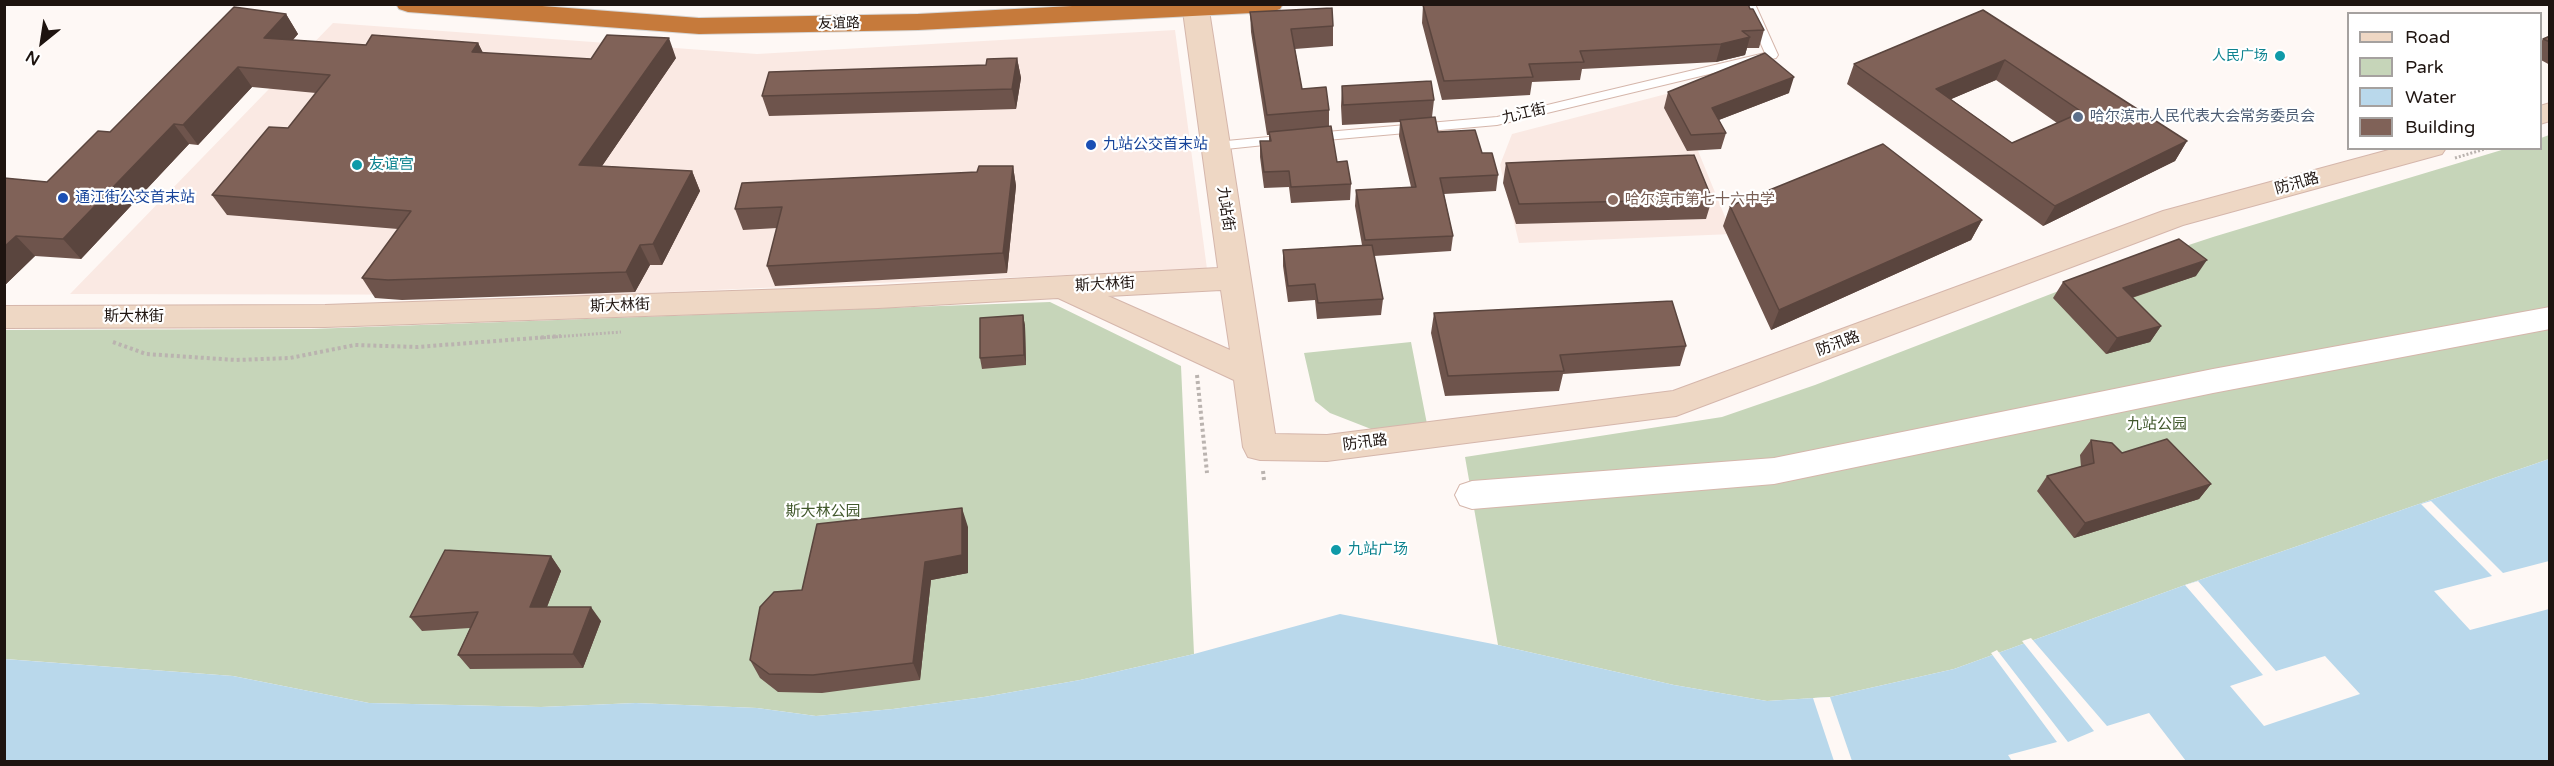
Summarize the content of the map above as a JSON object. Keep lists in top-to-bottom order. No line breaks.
{"streets":{"highway":["友谊路"],"street":["防汛路","九站街","斯大林街"],"lane":["九江街"]},"crossings":[["友谊路","九站街"],["九江街","九站街"],["防汛路","九站街"],["九站街","斯大林街"]],"parks":["九站公园","斯大林公园"],"places":["人民广场","哈尔滨市人民代表大会常务委员会","九站公交首末站","友谊宫","通江街公交首末站","哈尔滨市第七十六中学","九站广场"],"legend":["Road","Park","Water","Building"],"north":"bottom left"}
